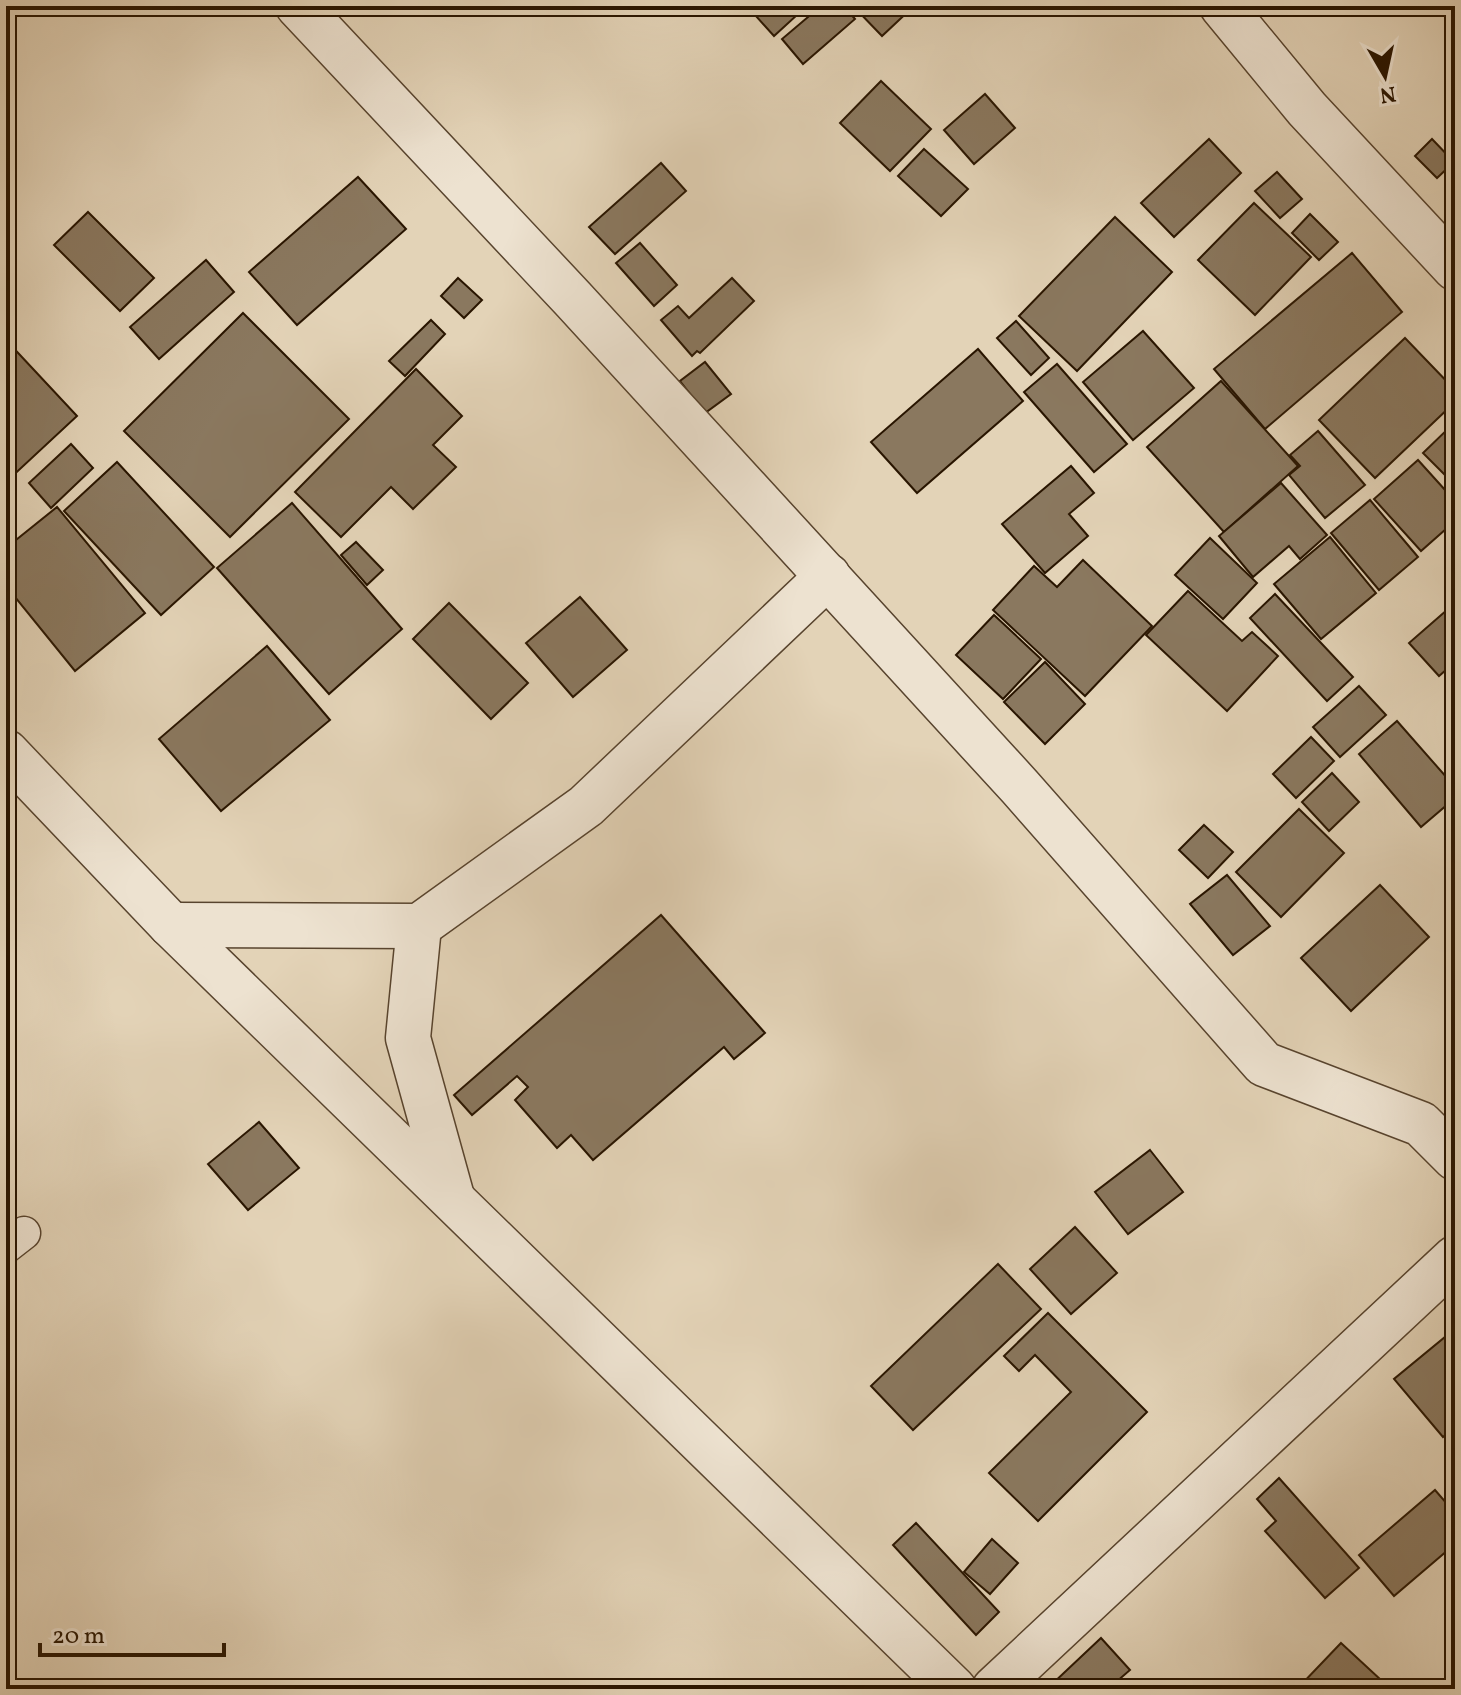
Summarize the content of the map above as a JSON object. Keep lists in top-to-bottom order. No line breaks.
{"scale_bar":"20 m","north":"bottom"}
